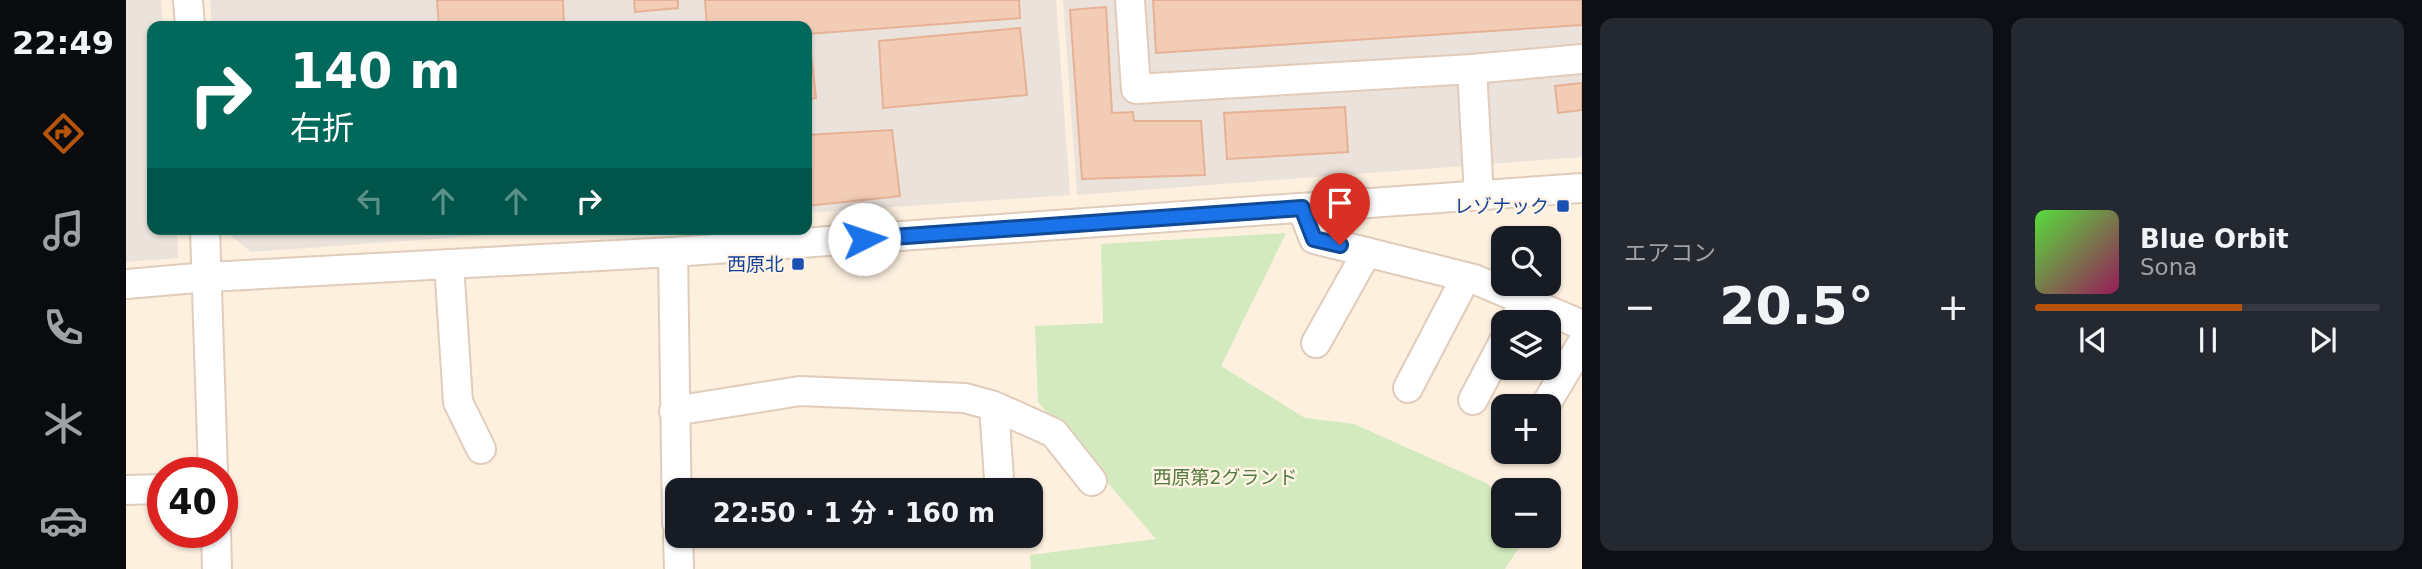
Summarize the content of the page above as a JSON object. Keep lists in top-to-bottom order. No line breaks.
{"parks":["西原第2グランド"],"places":{"transit":["レゾナック","西原北"]},"page":{"tabs":"22:49","tile":"エアコン","turn":["140 m","右折"],"song":["Blue Orbit","Sona"],"map_buttons":["+","−"],"heat":["−","20.5°","+"],"limit":"40","trip":"22:50 · 1 分 · 160 m"}}
